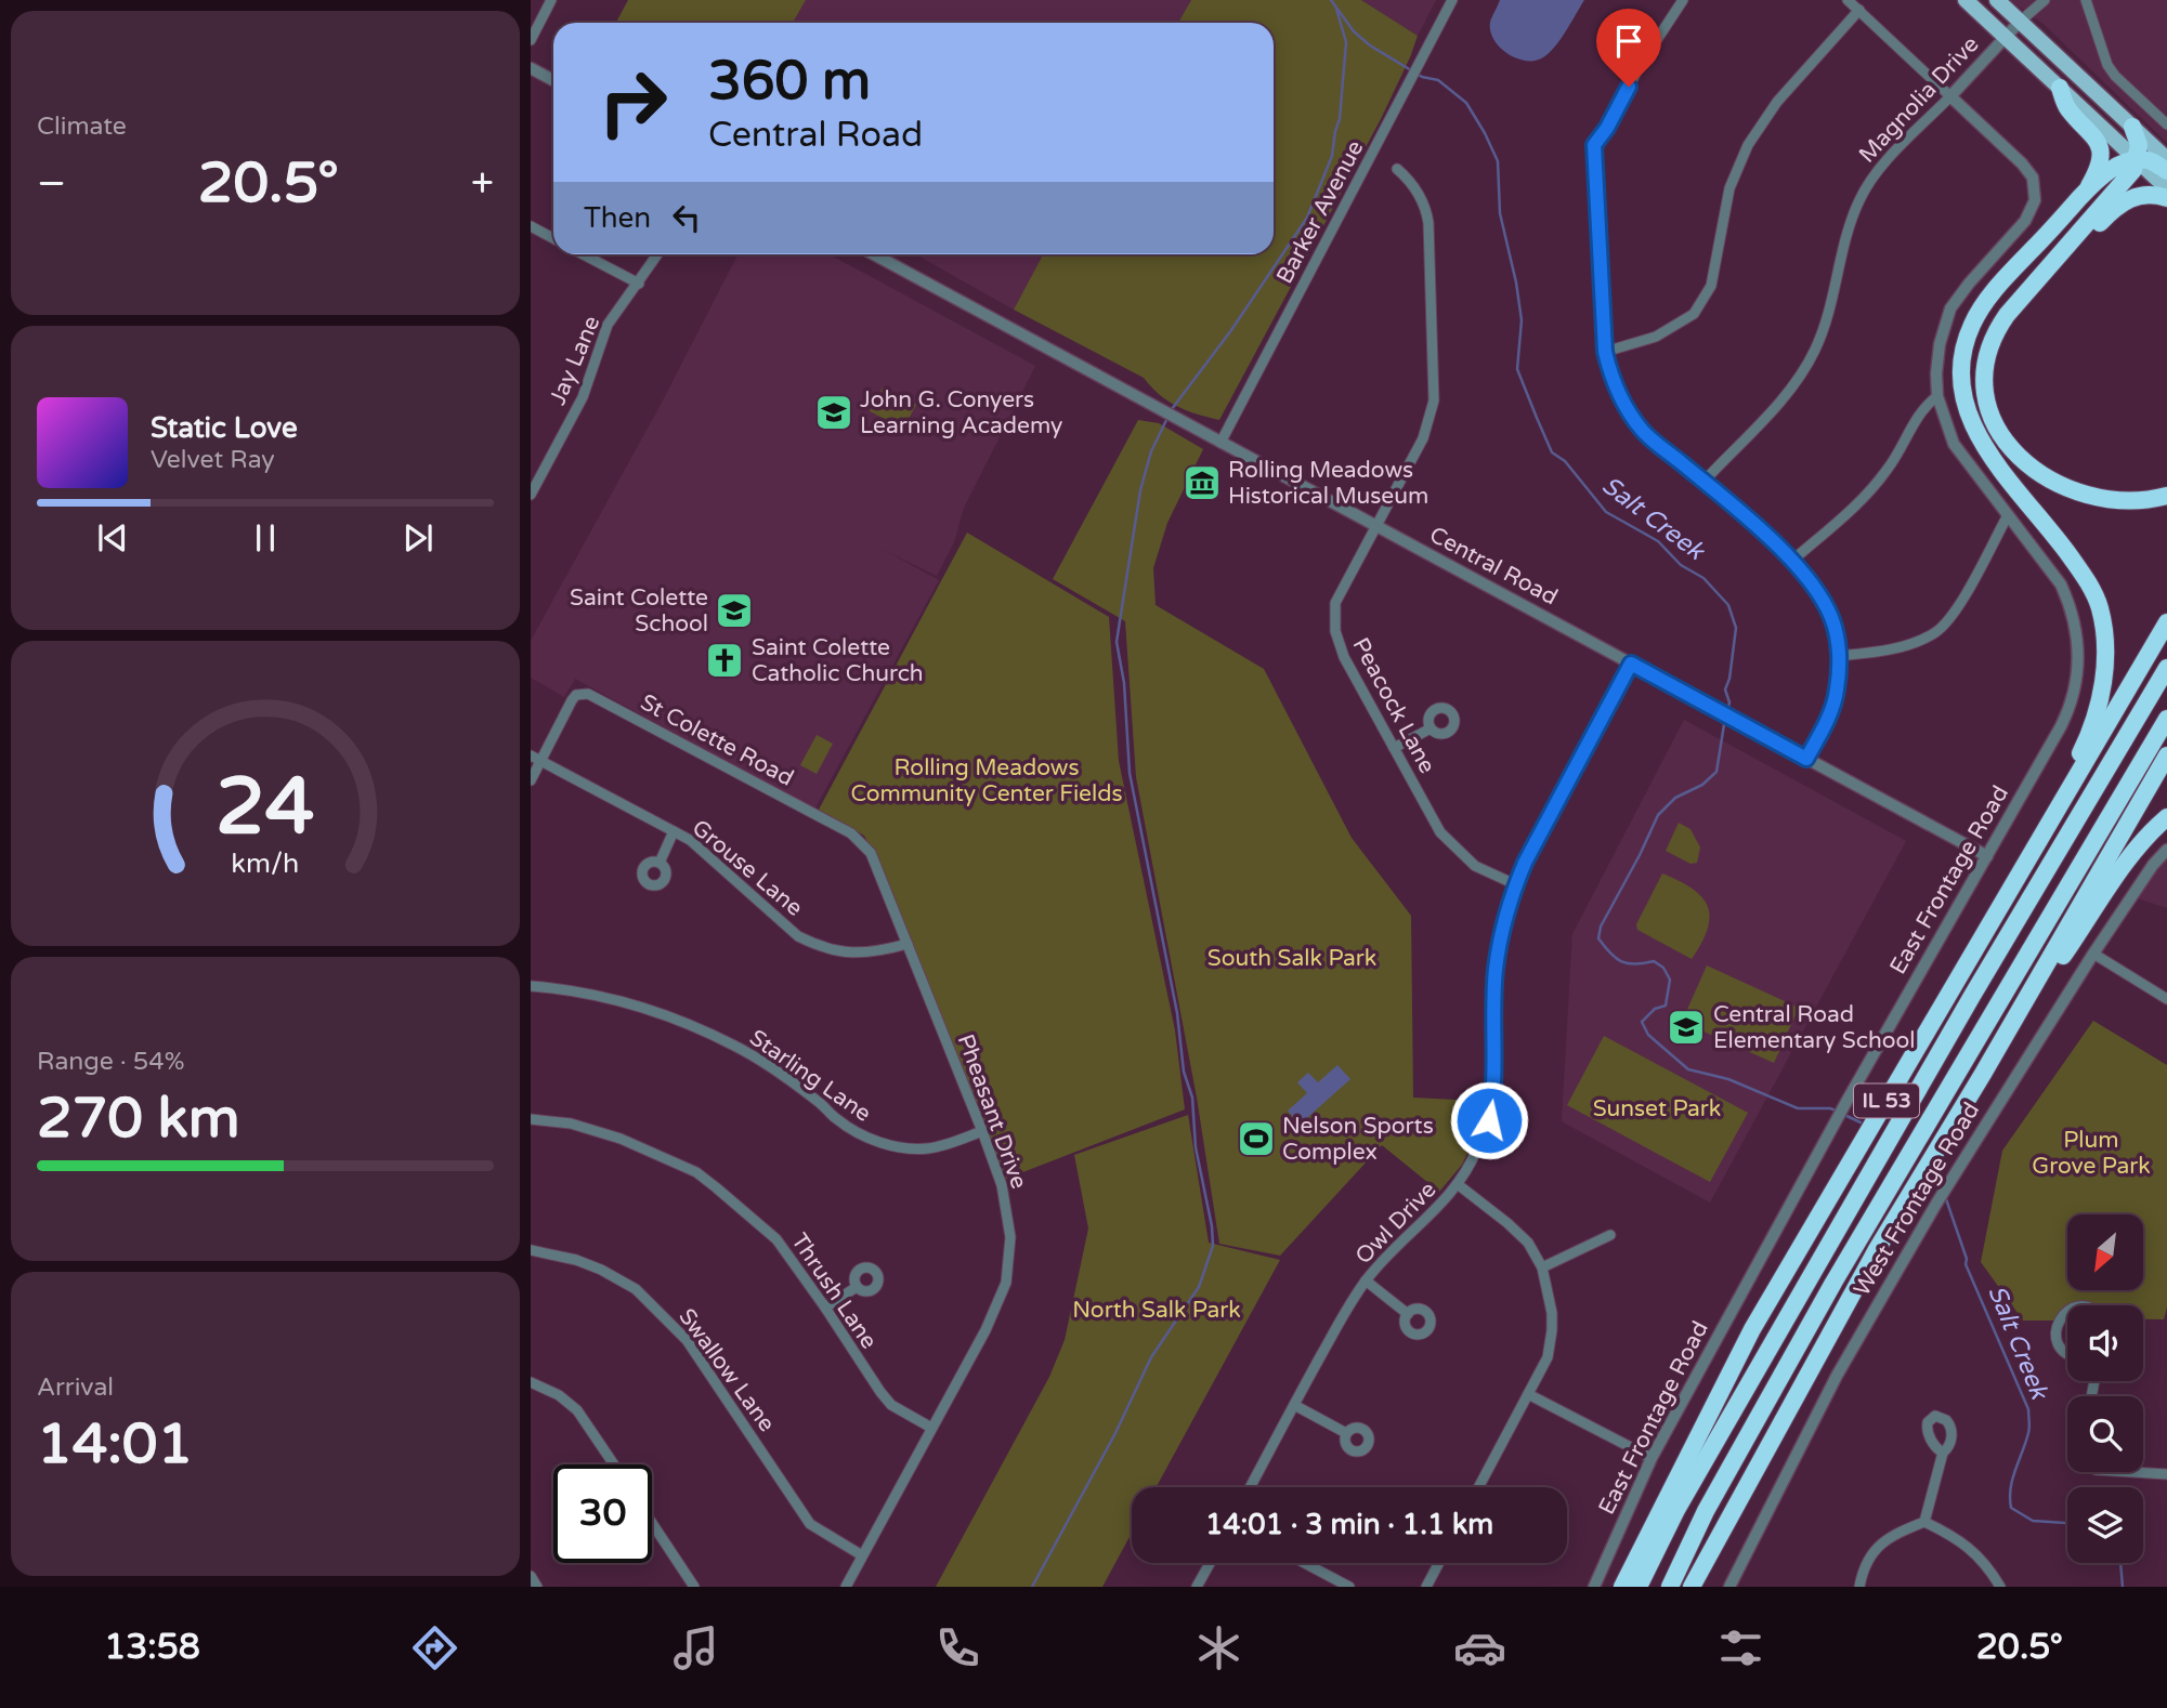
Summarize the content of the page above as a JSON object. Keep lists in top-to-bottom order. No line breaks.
{"streets":{"highway":["IL 53"],"street":["Magnolia Drive","Barker Avenue","Jay Lane","Central Road","Peacock Lane","St Colette Road","Grouse Lane","East Frontage Road","Starling Lane","Pheasant Drive","West Frontage Road","Owl Drive","Thrush Lane","Swallow Lane"]},"crossings":[["Magnolia Drive","East Frontage Road"],["Barker Avenue","Central Road"],["Central Road","Peacock Lane"],["Central Road","East Frontage Road"],["Central Road","Owl Drive"],["Peacock Lane","Owl Drive"],["St Colette Road","Grouse Lane"],["St Colette Road","Pheasant Drive"],["Grouse Lane","Pheasant Drive"],["Starling Lane","Pheasant Drive"],["Pheasant Drive","Thrush Lane"],["Pheasant Drive","Swallow Lane"]],"water":["Salt Creek"],"parks":["Rolling Meadows Community Center Fields","South Salk Park","Sunset Park","Plum Grove Park","North Salk Park"],"places":{"school or university":["John G. Conyers Learning Academy","Saint Colette School","Central Road Elementary School"],"museum":["Rolling Meadows Historical Museum"],"church":["Saint Colette Catholic Church"],"sports":["Nelson Sports Complex"]},"north":"bottom left","page":{"tile":["Climate",["Range · 54%","270 km"],["Arrival","14:01"]],"turn":["360 m","Central Road"],"heat":["−","20.5°","+"],"then":"Then","song":["Static Love","Velvet Ray"],"limit":"30","trip":"14:01 · 3 min · 1.1 km","tabs":["13:58","20.5°"],"gauge":["24","km/h"]}}
